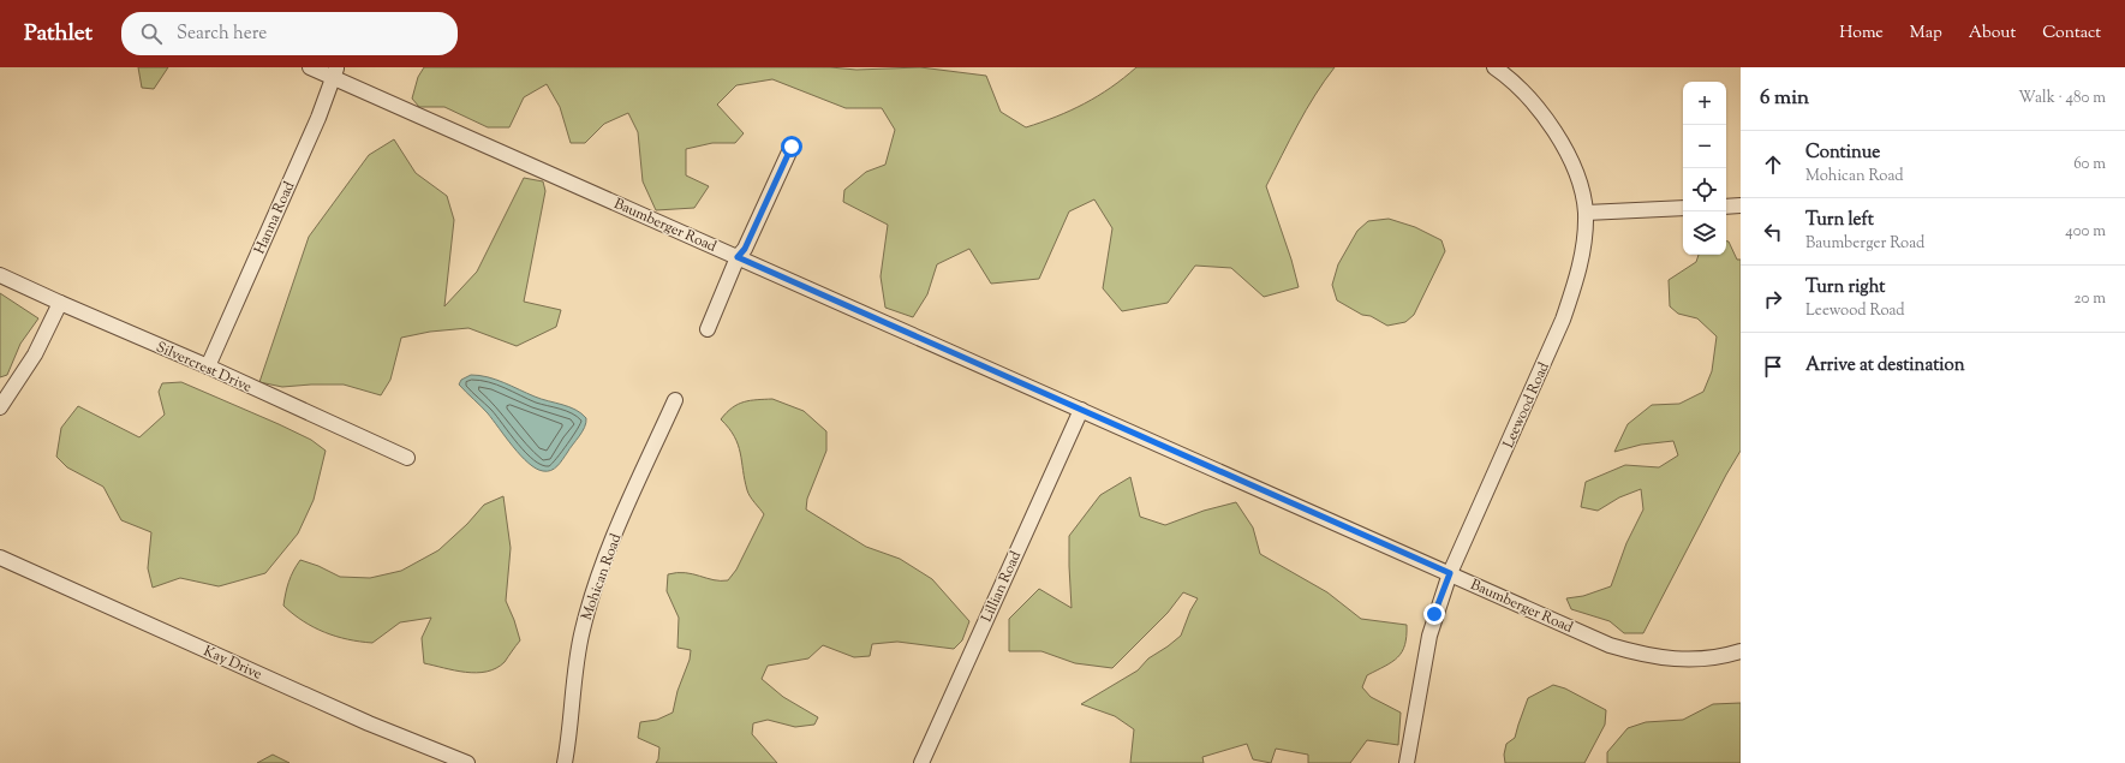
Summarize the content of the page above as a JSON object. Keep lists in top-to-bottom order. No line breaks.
{"streets":{"street":["Hanna Road","Baumberger Road","Silvercrest Drive","Leewood Road","Mohican Road","Lillian Road","Kay Drive"]},"crossings":[["Hanna Road","Baumberger Road"],["Hanna Road","Silvercrest Drive"],["Baumberger Road","Leewood Road"],["Baumberger Road","Lillian Road"]],"page":{"header":"Pathlet","search":"Search here","nav":["Home","Map","About","Contact"],"heading":["6 min","Walk · 480 m"],"map_buttons":["+","−"],"list":[["Continue","Mohican Road","60 m"],["Turn left","Baumberger Road","400 m"],["Turn right","Leewood Road","20 m"],"Arrive at destination"]}}
